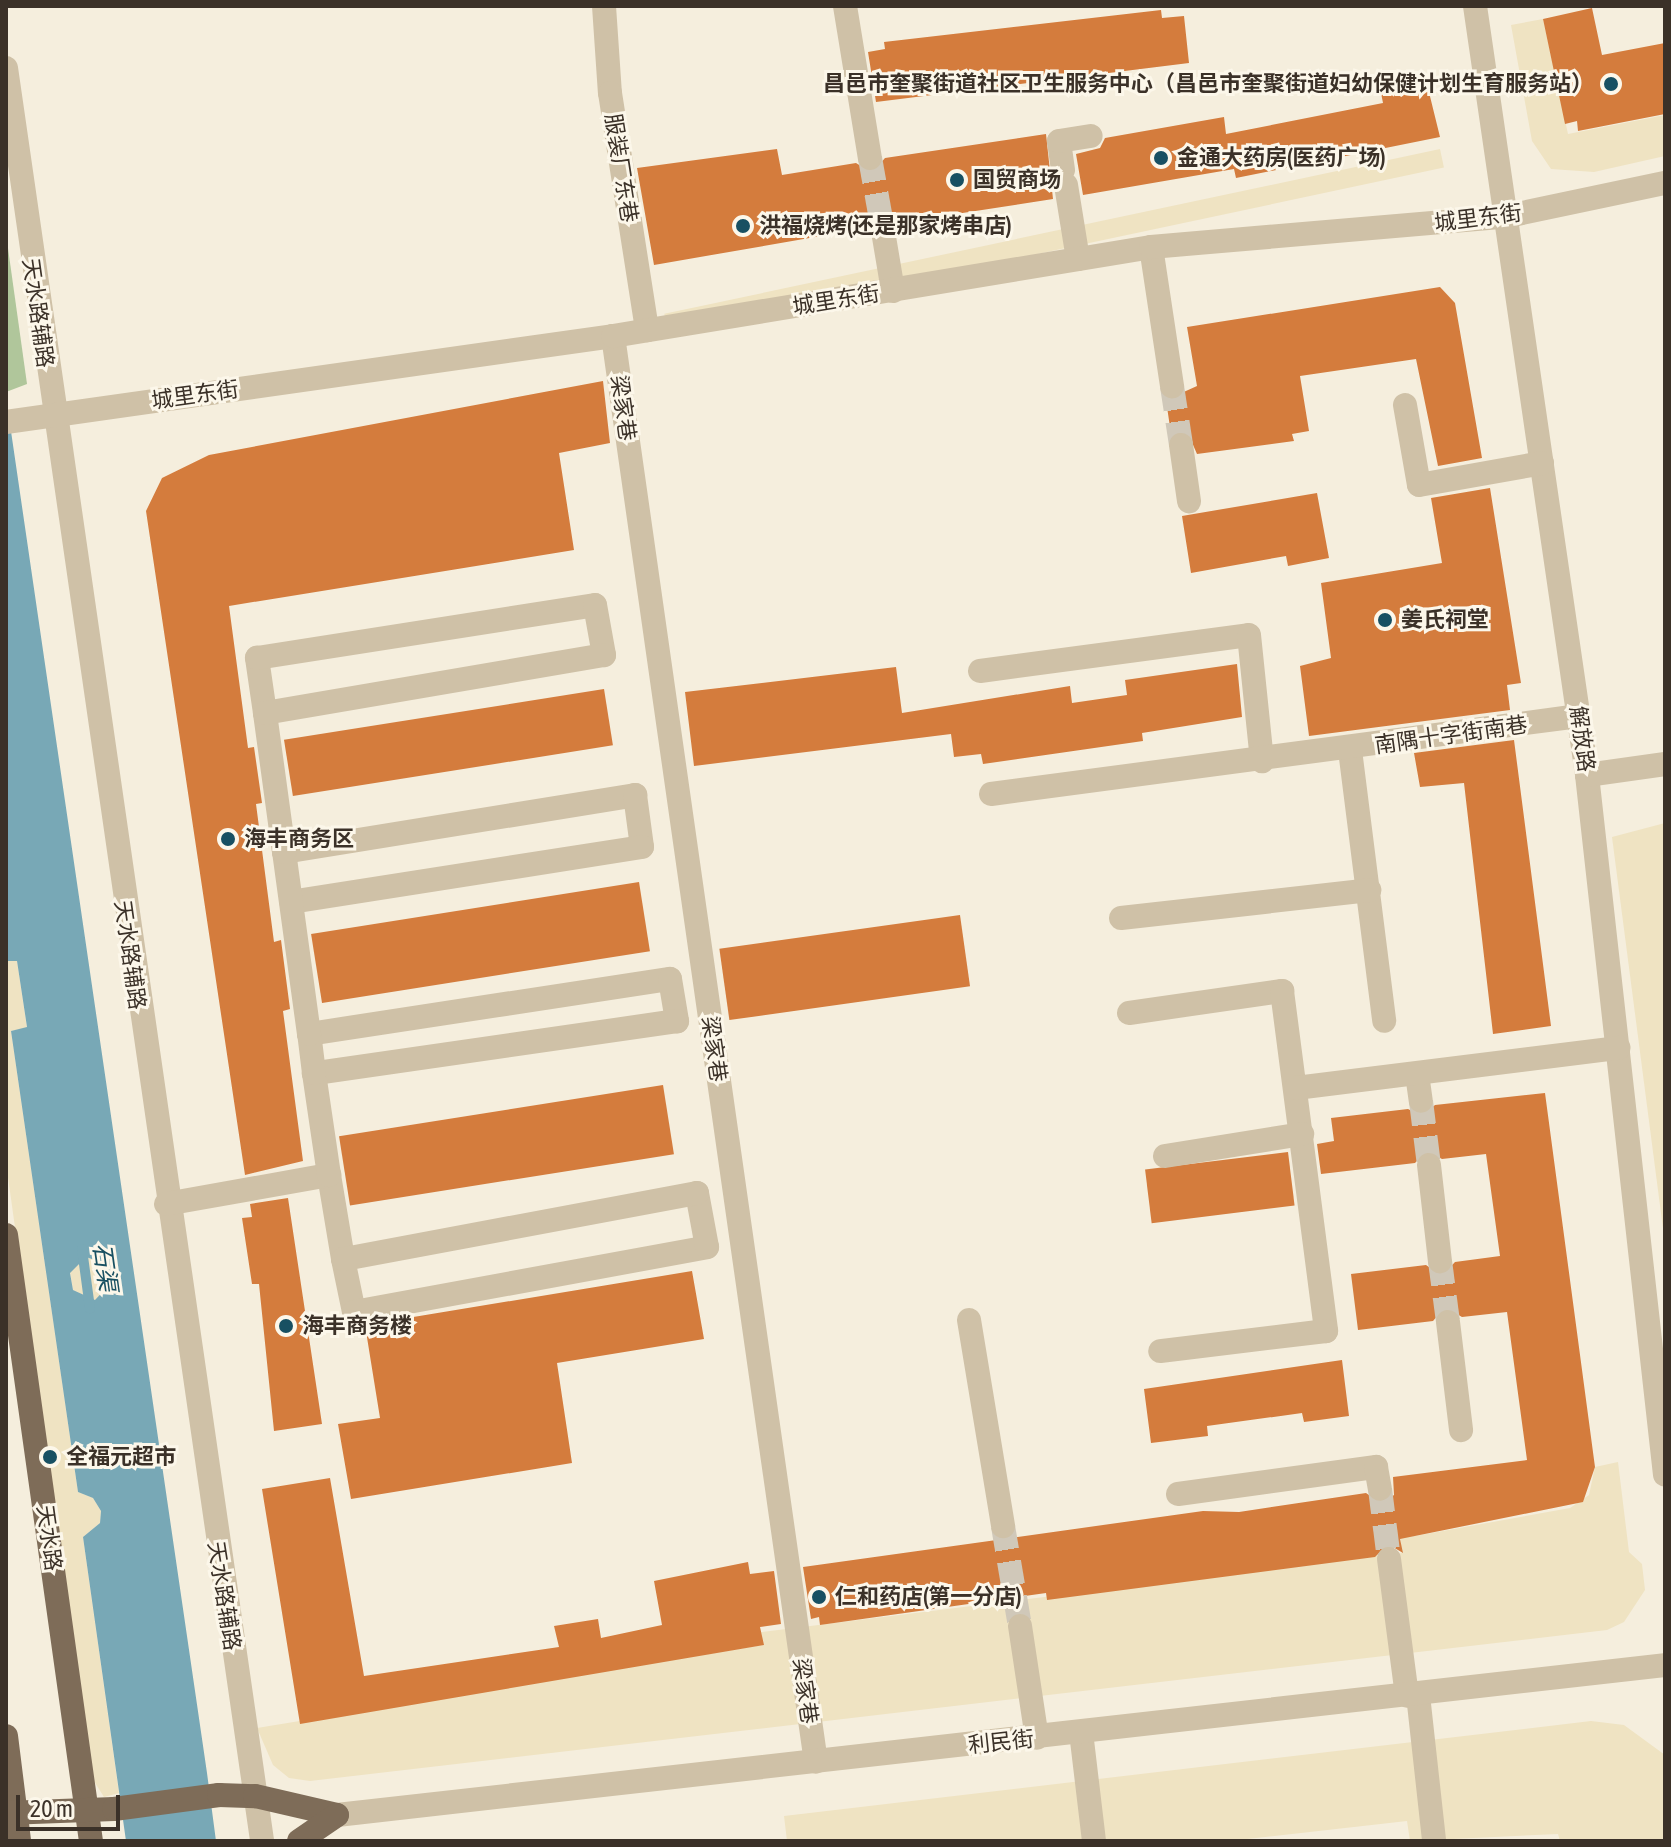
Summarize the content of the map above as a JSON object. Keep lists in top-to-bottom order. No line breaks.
{"streets":{"main road":["天水路","利民街"],"street":["服装厂东巷","城里东街","天水路辅路","梁家巷","南隅十字街南巷","解放路"]},"crossings":[["服装厂东巷","城里东街"],["城里东街","天水路辅路"],["城里东街","梁家巷"],["城里东街","解放路"],["天水路辅路","利民街"],["梁家巷","利民街"],["南隅十字街南巷","解放路"],["天水路","利民街"]],"water":["石渠"],"places":["昌邑市奎聚街道社区卫生服务中心（昌邑市奎聚街道妇幼保健计划生育服务站）","金通大药房(医药广场)","国贸商场","洪福烧烤(还是那家烤串店)","姜氏祠堂","海丰商务区","海丰商务楼","全福元超市","仁和药店(第一分店)"],"scale_bar":"20 m"}
